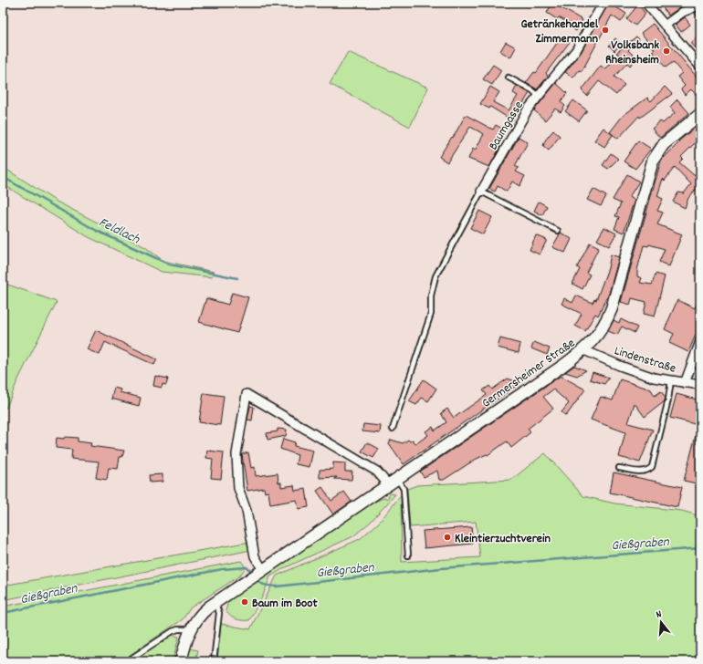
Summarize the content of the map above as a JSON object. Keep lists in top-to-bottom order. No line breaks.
{"streets":{"street":["Baumgasse","Lindenstraße","Germersheimer Straße"]},"crossings":[["Lindenstraße","Germersheimer Straße"]],"water":["Feldlach","Gießgraben"],"places":["Getränkehandel Zimmermann","Volksbank Rheinsheim","Kleintierzuchtverein","Baum im Boot"],"north":"top"}
